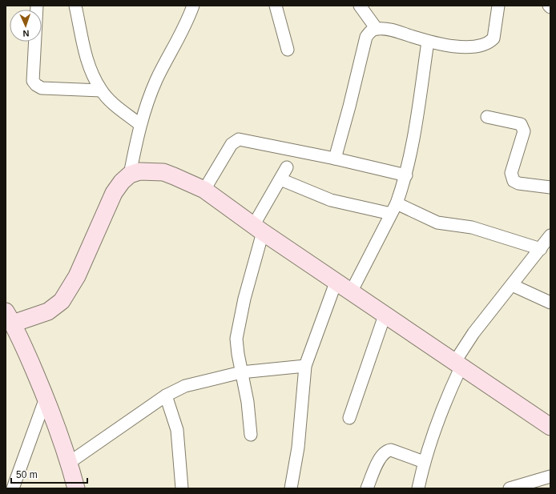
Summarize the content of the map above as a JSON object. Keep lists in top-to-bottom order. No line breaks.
{"scale_bar":"50 m","north":"bottom"}
